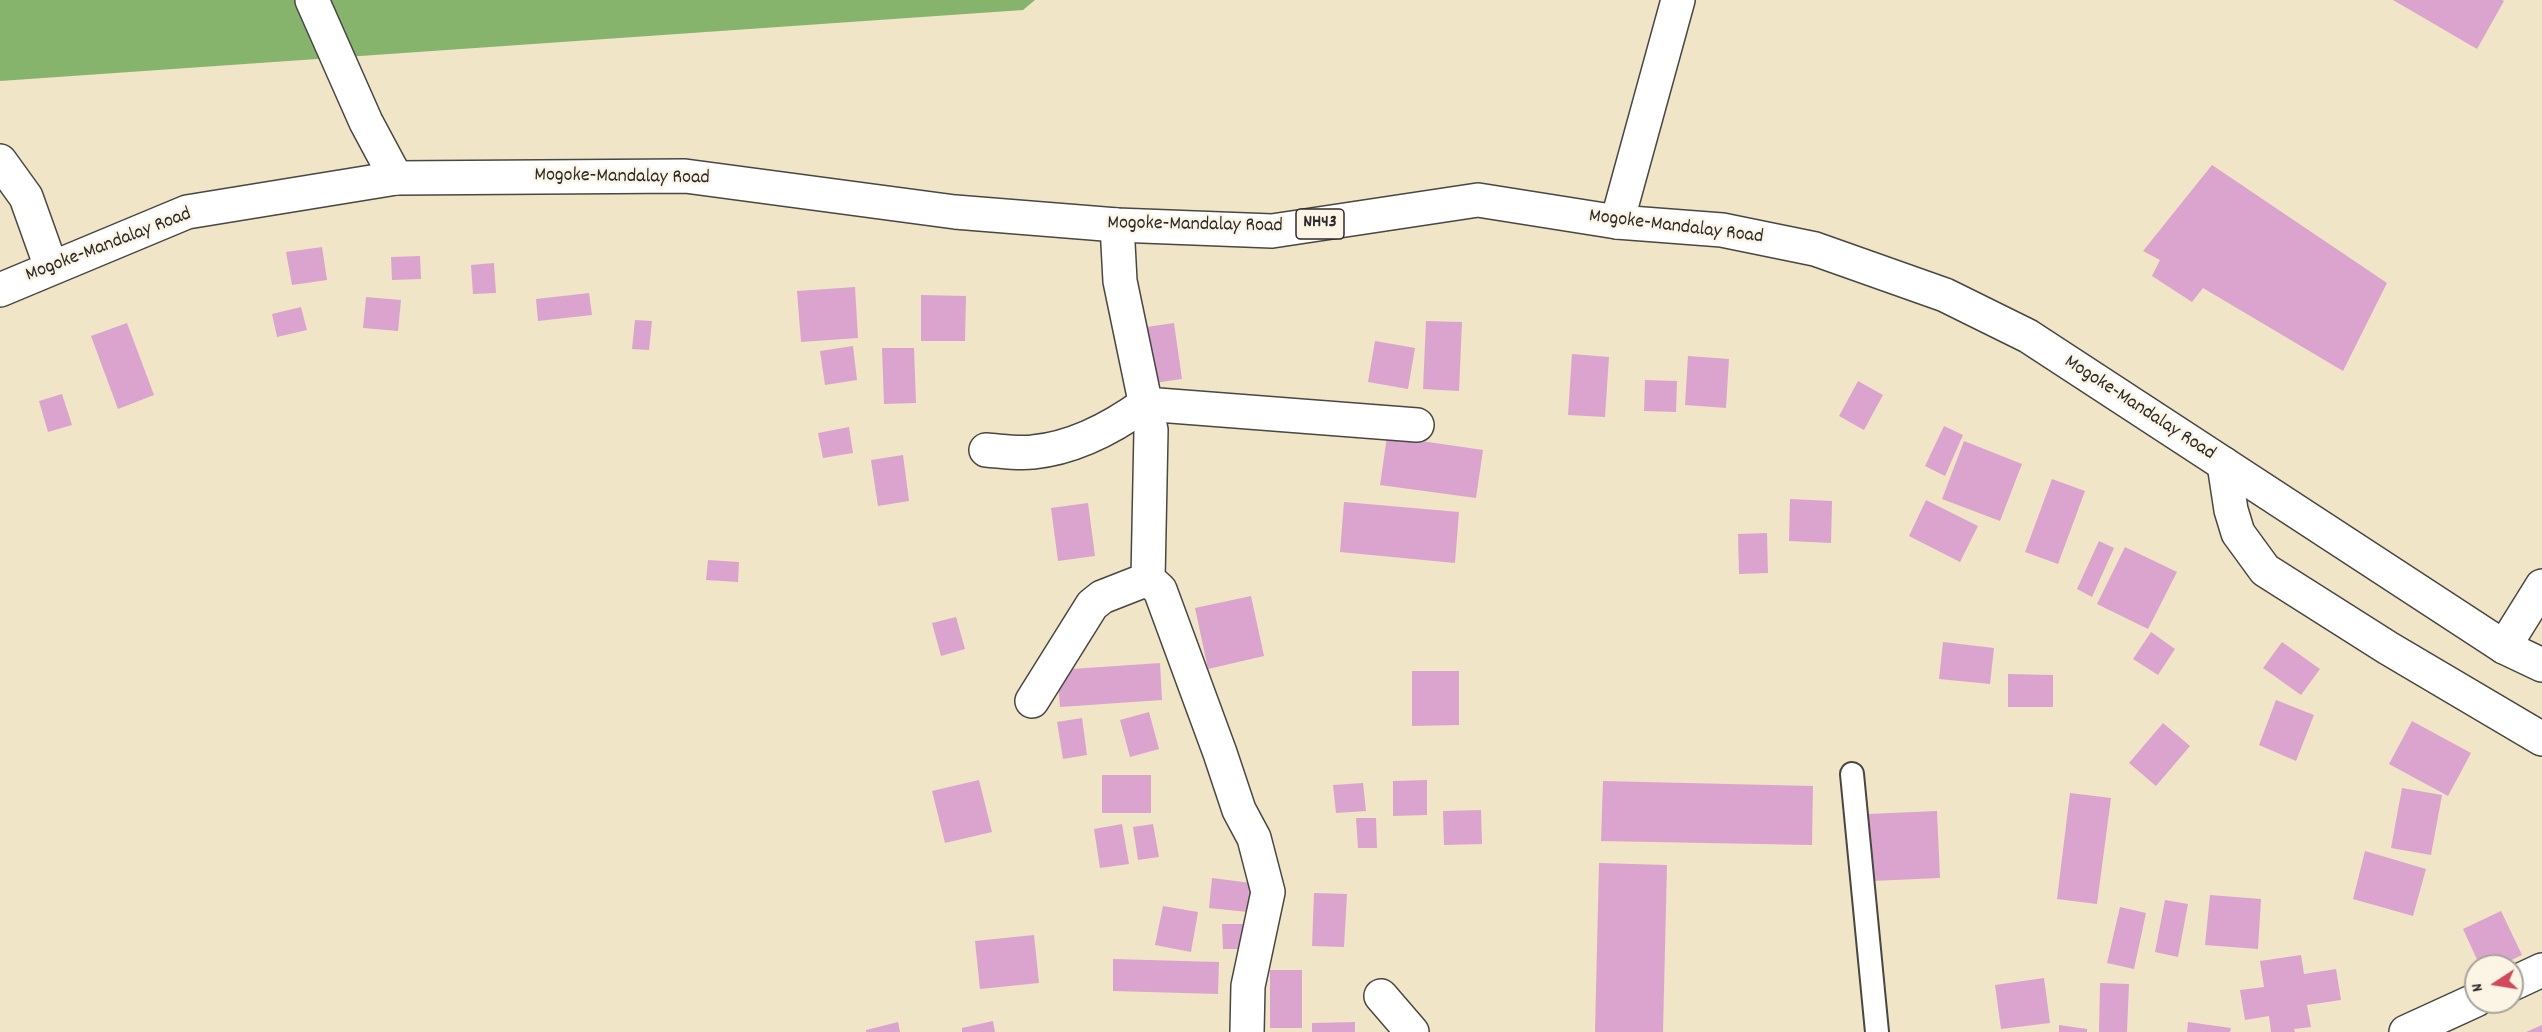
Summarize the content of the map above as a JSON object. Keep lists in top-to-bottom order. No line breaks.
{"streets":{"main road":["Mogoke-Mandalay Road","NH43"]},"north":"left"}
